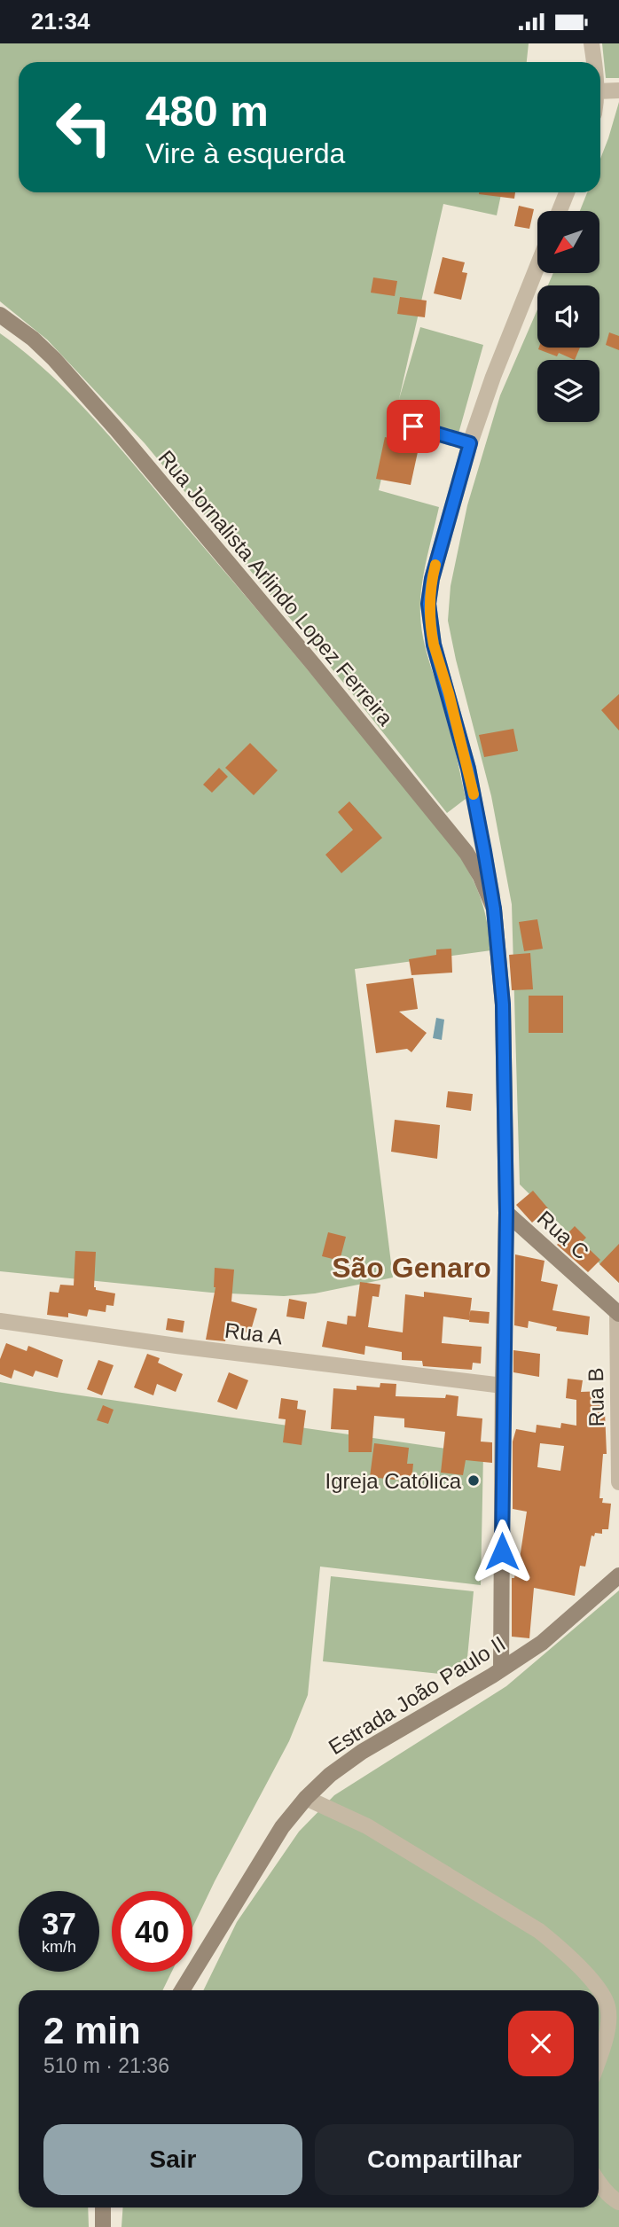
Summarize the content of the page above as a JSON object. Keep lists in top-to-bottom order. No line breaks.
{"streets":{"street":["Rua Jornalista Arlindo Lopez Ferreira","Rua C","Rua A","Rua B","Estrada João Paulo II"]},"crossings":[["Rua Jornalista Arlindo Lopez Ferreira","Rua C"],["Rua Jornalista Arlindo Lopez Ferreira","Rua A"],["Rua Jornalista Arlindo Lopez Ferreira","Estrada João Paulo II"],["Rua C","Rua B"]],"districts":["São Genaro"],"places":["Igreja Católica"],"north":"bottom left","page":{"status":"21:34","turn":["480 m","Vire à esquerda"],"speed":"37 km/h","limit":"40","heading":["2 min","510 m · 21:36"],"buttons":["Sair","Compartilhar"]}}
